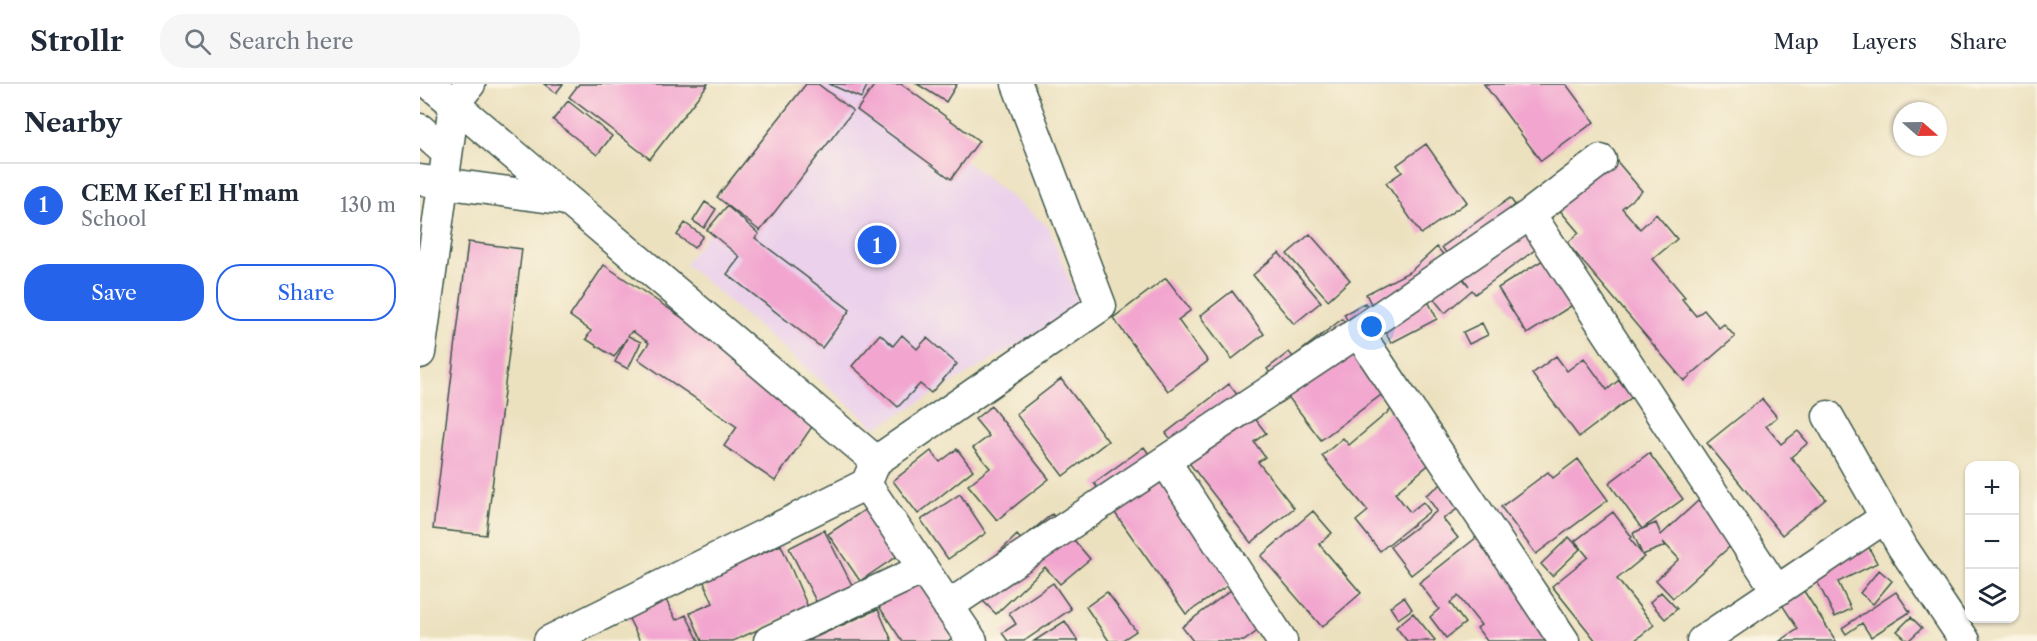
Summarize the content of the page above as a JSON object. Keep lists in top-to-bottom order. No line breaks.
{"north":"right","page":{"header":"Strollr","search":"Search here","nav":["Map","Layers","Share"],"heading":"Nearby","list":[{"mark":"1","name":"CEM Kef El H'mam","note":"School","value":"130 m"}],"pins":"1","buttons":["Save","Share"],"map_buttons":["+","−"]}}
